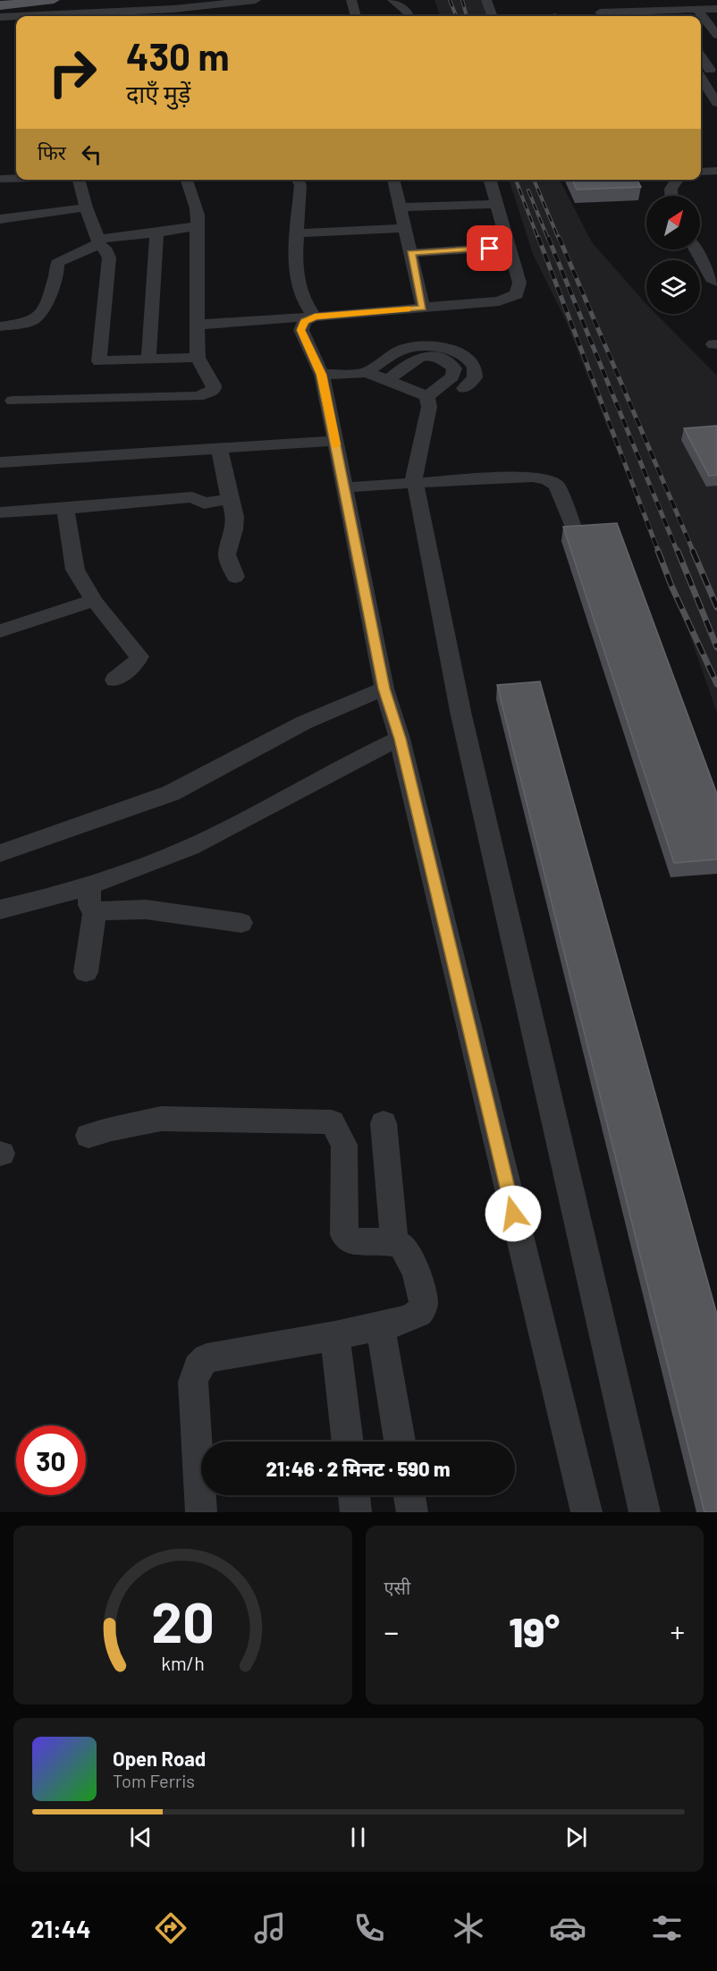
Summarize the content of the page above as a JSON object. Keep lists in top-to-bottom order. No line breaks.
{"north":"top right","page":{"turn":["430 m","दाएँ मुड़ें"],"then":"फिर","limit":"30","trip":"21:46 · 2 मिनट · 590 m","tile":"एसी","heat":["−","19°","+"],"song":["Open Road","Tom Ferris"],"tabs":"21:44","gauge":["20","km/h"]}}
